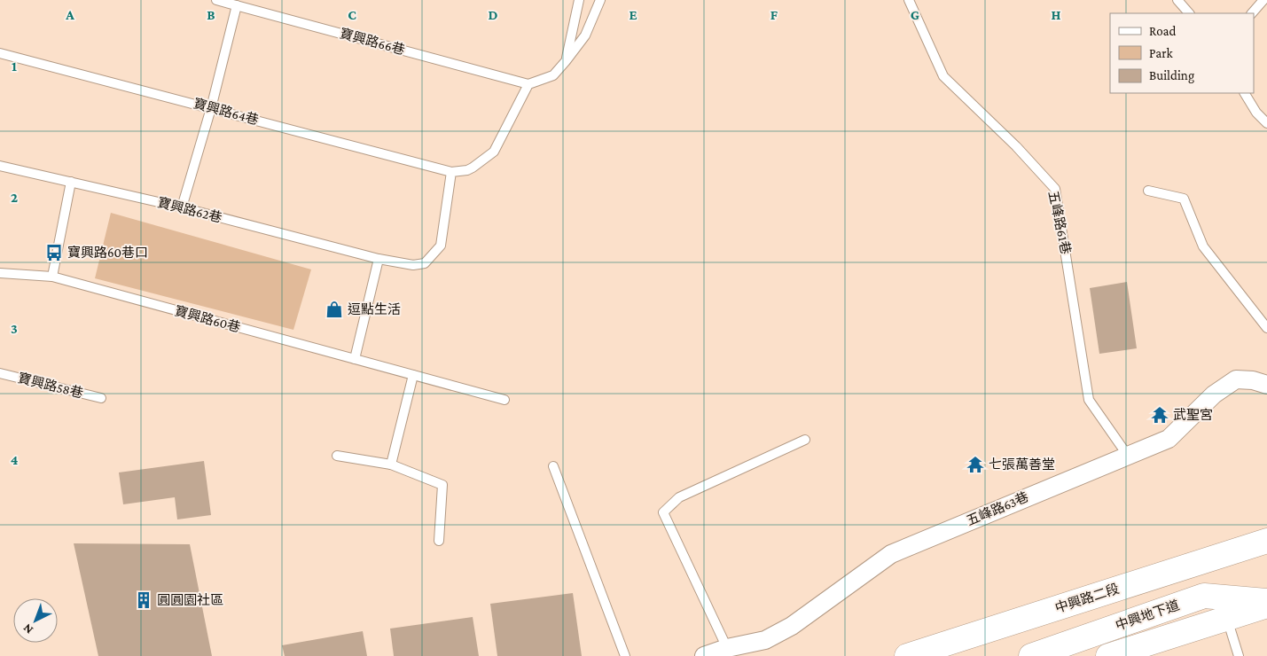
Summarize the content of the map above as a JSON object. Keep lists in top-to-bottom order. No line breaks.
{"streets":{"street":["五峰路63巷","中興路二段","中興地下道"],"lane":["寶興路66巷","寶興路64巷","寶興路62巷","五峰路61巷","寶興路60巷","寶興路58巷"]},"crossings":[["寶興路64巷","寶興路62巷"],["五峰路61巷","五峰路63巷"]],"places":{"bus stop":["寶興路60巷口"],"shop":["逗點生活"],"temple":["武聖宮","七張萬善堂"],"building":["圓圓園社區"]},"legend":["Road","Park","Building"],"north":"bottom left","grid":{"columns":["A","B","C","D","E","F","G","H"],"rows":["1","2","3","4"]}}
